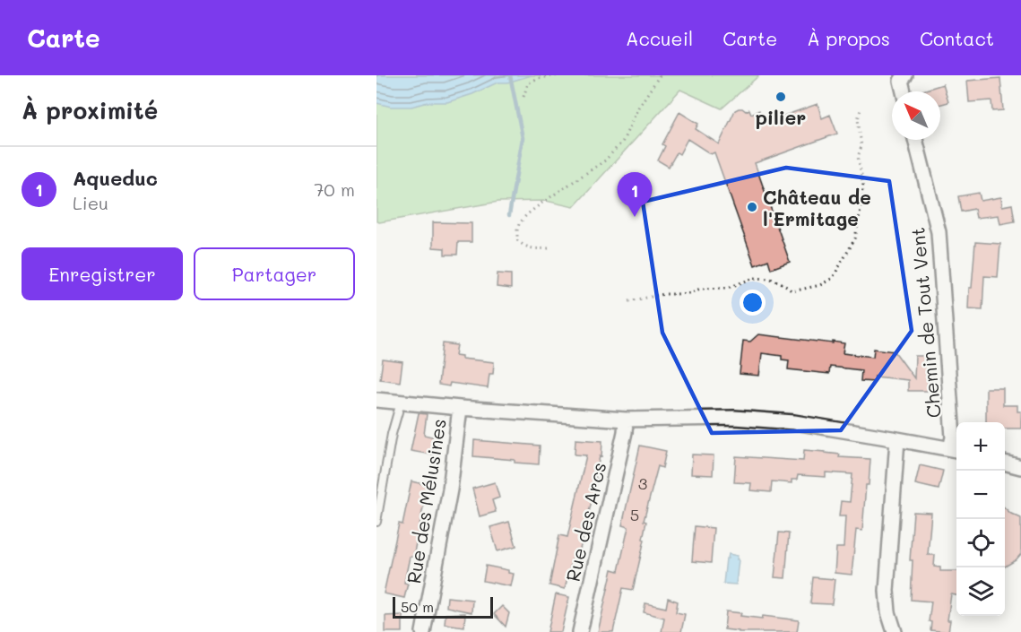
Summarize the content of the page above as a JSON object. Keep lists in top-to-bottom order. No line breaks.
{"streets":{"street":["Chemin de Tout Vent","Rue des Mélusines","Rue des Arcs"]},"places":["pilier","Château de l'Ermitage"],"house_numbers":["3","5"],"scale_bar":"50 m","north":"top left","page":{"header":"Carte","nav":["Accueil","Carte","À propos","Contact"],"heading":"À proximité","list":[{"mark":"1","name":"Aqueduc","note":"Lieu","value":"70 m"}],"pins":"1","buttons":["Enregistrer","Partager"],"map_buttons":["+","−"],"scale":"50 m"}}
